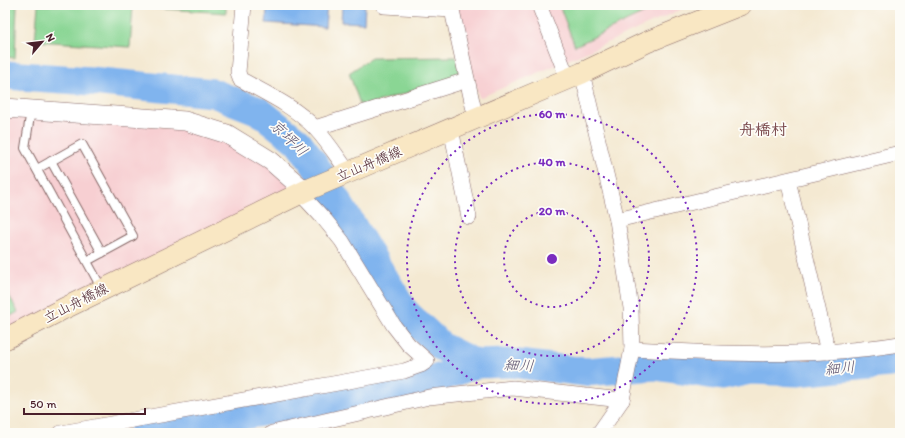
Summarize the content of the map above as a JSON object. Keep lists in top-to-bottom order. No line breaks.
{"streets":{"main road":["立山舟橋線"]},"districts":["舟橋村"],"water":["京坪川","細川"],"scale_bar":"50 m","north":"top right","rings":["60 m","40 m","20 m"]}
